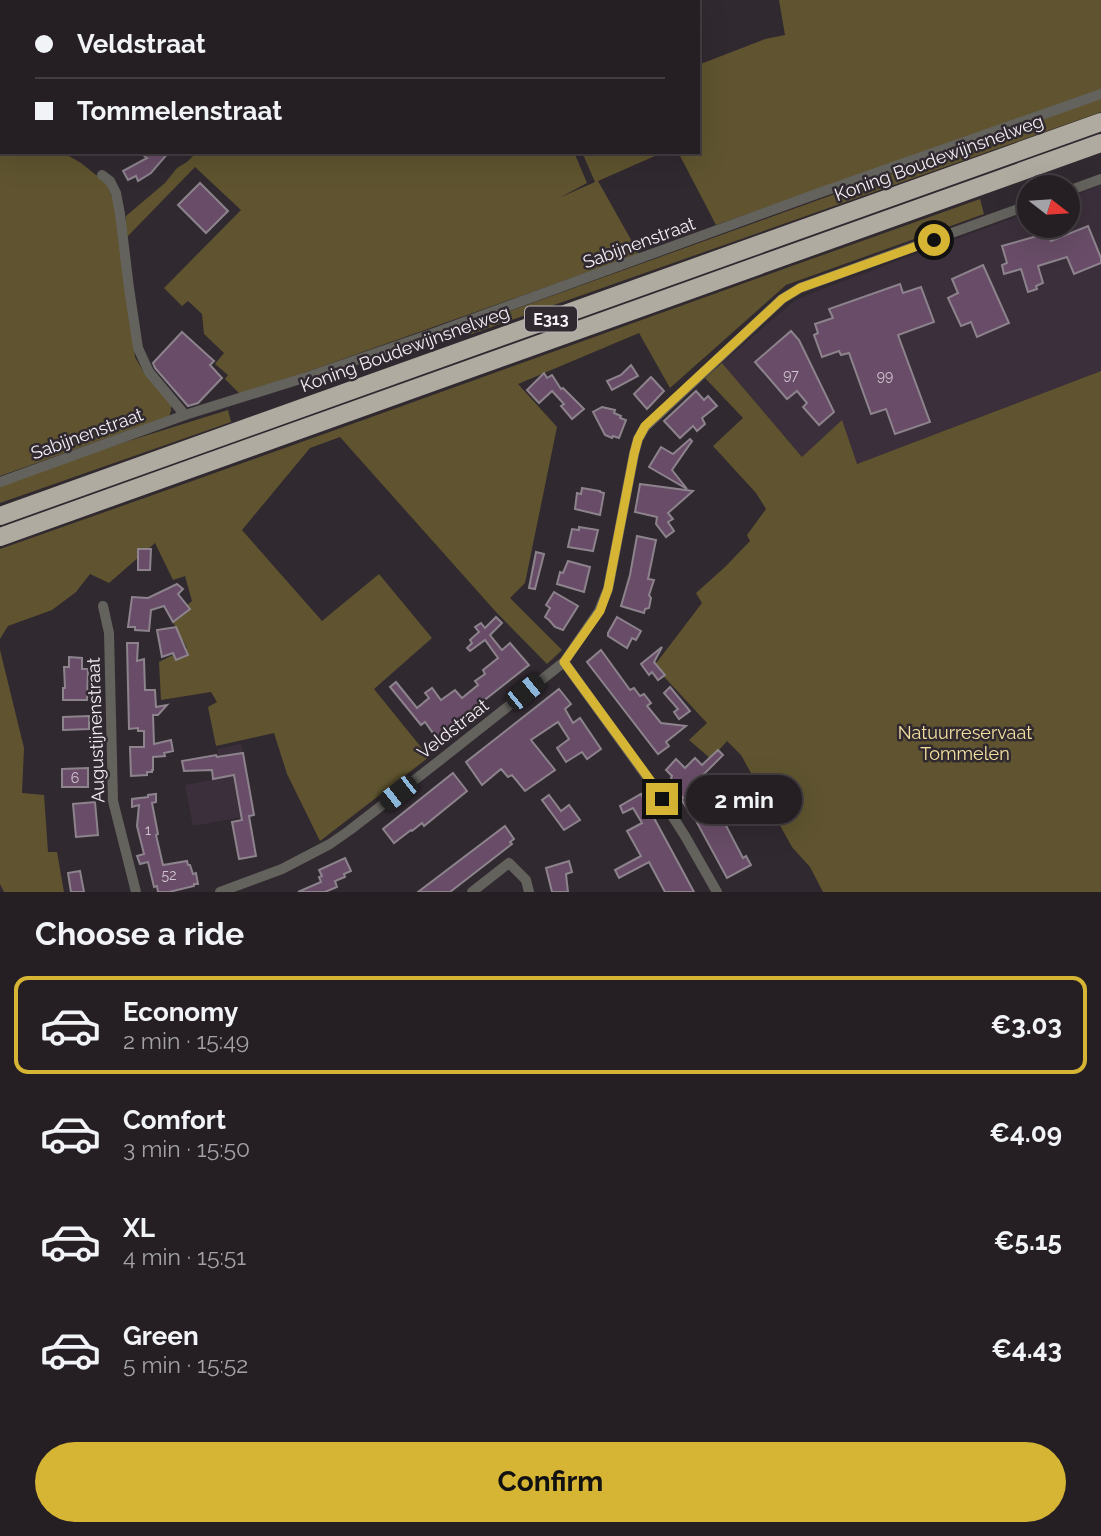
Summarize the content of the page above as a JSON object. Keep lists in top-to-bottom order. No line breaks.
{"streets":{"highway":["Koning Boudewijnsnelweg","E313"],"street":["Sabijnenstraat","Veldstraat","Augustijnenstraat"]},"parks":["Natuurreservaat Tommelen"],"house_numbers":["97","99","6","1","52"],"north":"right","page":{"banner":["Veldstraat","Tommelenstraat"],"bubble":"2 min","heading":"Choose a ride","list":[{"name":"Economy","note":"2 min · 15:49","value":"€3.03"},{"name":"Comfort","note":"3 min · 15:50","value":"€4.09"},{"name":"XL","note":"4 min · 15:51","value":"€5.15"},{"name":"Green","note":"5 min · 15:52","value":"€4.43"}],"buttons":"Confirm"}}
